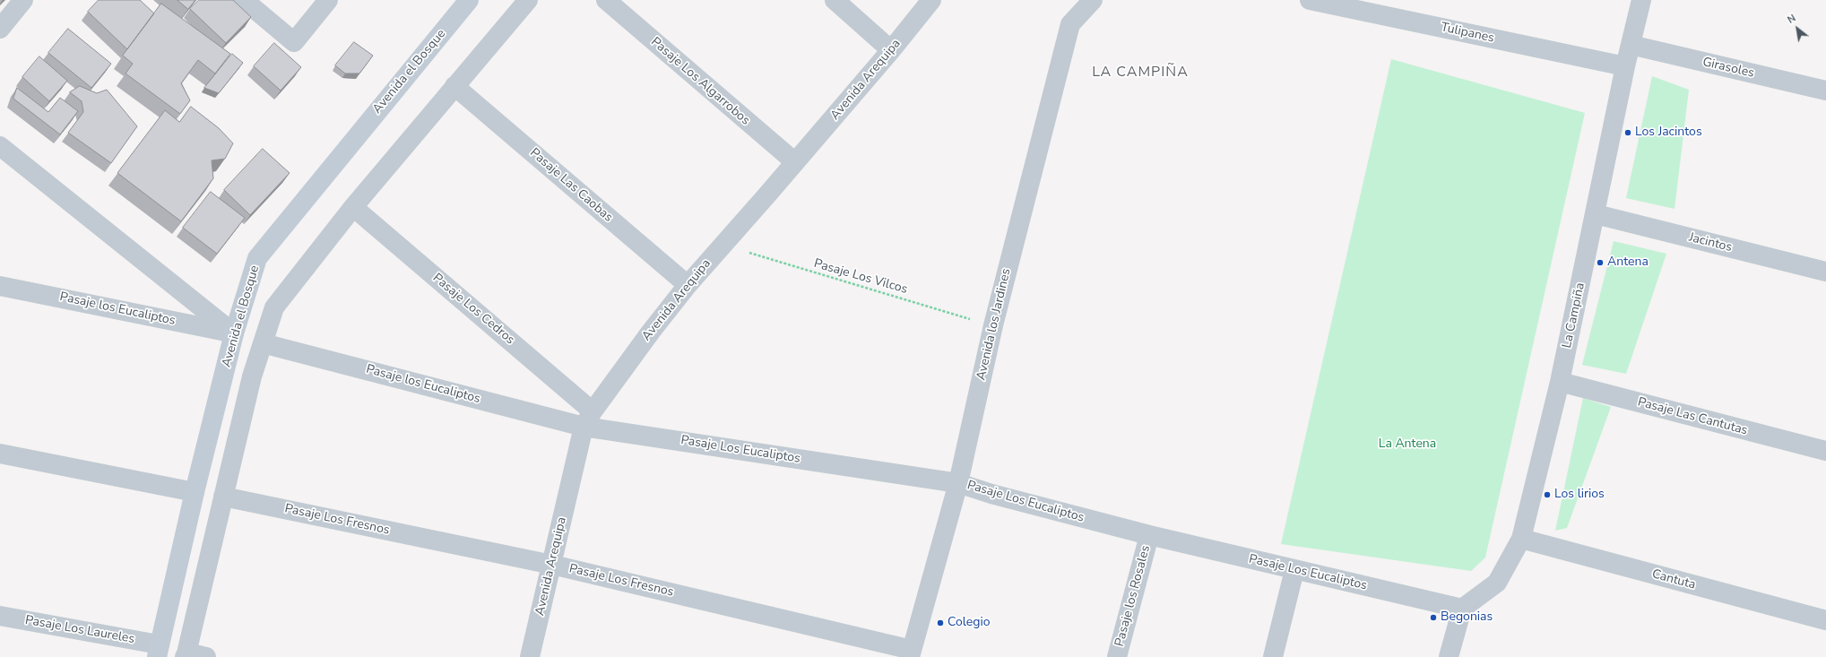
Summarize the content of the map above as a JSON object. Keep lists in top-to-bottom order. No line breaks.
{"streets":{"street":["Tulipanes","Girasoles","Avenida el Bosque","Avenida Arequipa","Pasaje Los Algarrobos","Pasaje Las Caobas","Jacintos","Pasaje los Eucaliptos","Pasaje Los Cedros","La Campiña","Avenida los Jardines","Pasaje Las Cantutas","Pasaje Los Eucaliptos","Pasaje Los Fresnos","Cantuta","Pasaje los Rosales","Pasaje Los Laureles"],"path":["Pasaje Los Vilcos"]},"crossings":[["Tulipanes","La Campiña"],["Girasoles","La Campiña"],["Avenida el Bosque","Pasaje los Eucaliptos"],["Avenida el Bosque","Pasaje Los Laureles"],["Avenida Arequipa","Pasaje Los Algarrobos"],["Avenida Arequipa","Pasaje Las Caobas"],["Avenida Arequipa","Pasaje Los Vilcos"],["Avenida Arequipa","Pasaje los Eucaliptos"],["Avenida Arequipa","Pasaje Los Cedros"],["Avenida Arequipa","Pasaje Los Eucaliptos"],["Avenida Arequipa","Pasaje Los Fresnos"],["Jacintos","La Campiña"],["Pasaje Los Vilcos","Avenida los Jardines"],["Pasaje los Eucaliptos","Pasaje Los Cedros"],["Pasaje los Eucaliptos","Pasaje Los Eucaliptos"],["Pasaje Los Cedros","Pasaje Los Eucaliptos"],["La Campiña","Pasaje Las Cantutas"],["La Campiña","Pasaje Los Eucaliptos"],["La Campiña","Cantuta"],["Avenida los Jardines","Pasaje Los Eucaliptos"],["Avenida los Jardines","Pasaje Los Fresnos"],["Pasaje Los Eucaliptos","Pasaje los Rosales"]],"districts":["LA CAMPIÑA"],"parks":["La Antena"],"places":["Los Jacintos","Antena","Los lirios","Begonias","Colegio"],"north":"top left"}
